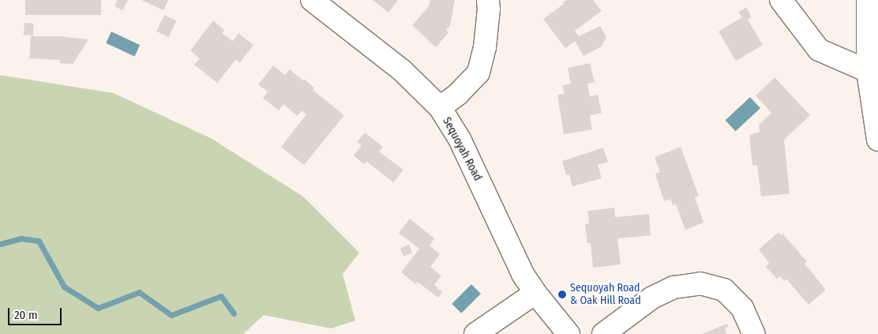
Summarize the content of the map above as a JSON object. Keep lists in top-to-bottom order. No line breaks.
{"streets":{"street":["Sequoyah Road"]},"places":["Sequoyah Road & Oak Hill Road"],"scale_bar":"20 m"}
